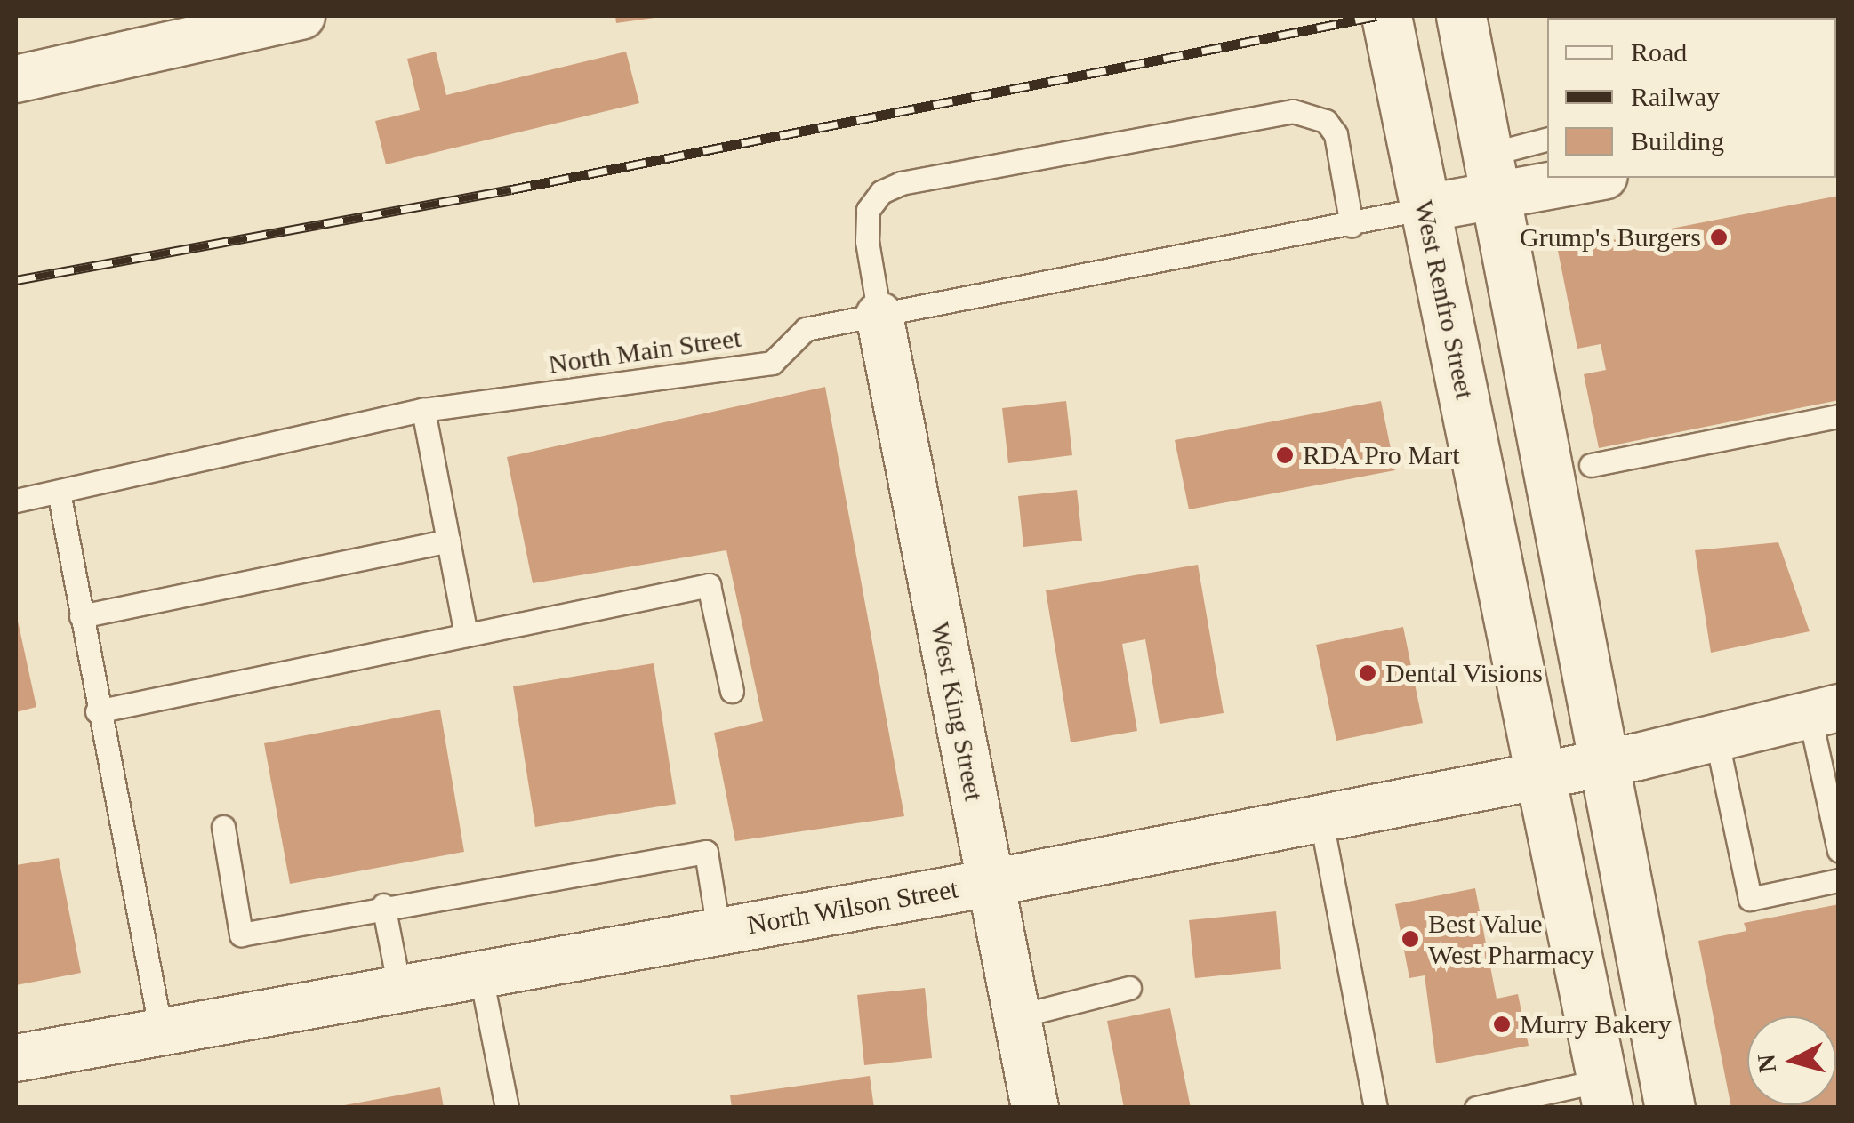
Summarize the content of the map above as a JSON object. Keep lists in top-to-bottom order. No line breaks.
{"streets":{"main road":["West Renfro Street"],"street":["West King Street","North Wilson Street"],"lane":["North Main Street"]},"crossings":[["West Renfro Street","North Main Street"],["West Renfro Street","North Wilson Street"],["North Main Street","West King Street"],["West King Street","North Wilson Street"]],"places":["Grump's Burgers","RDA Pro Mart","Dental Visions","Best Value West Pharmacy","Murry Bakery"],"legend":["Road","Railway","Building"],"north":"left"}
